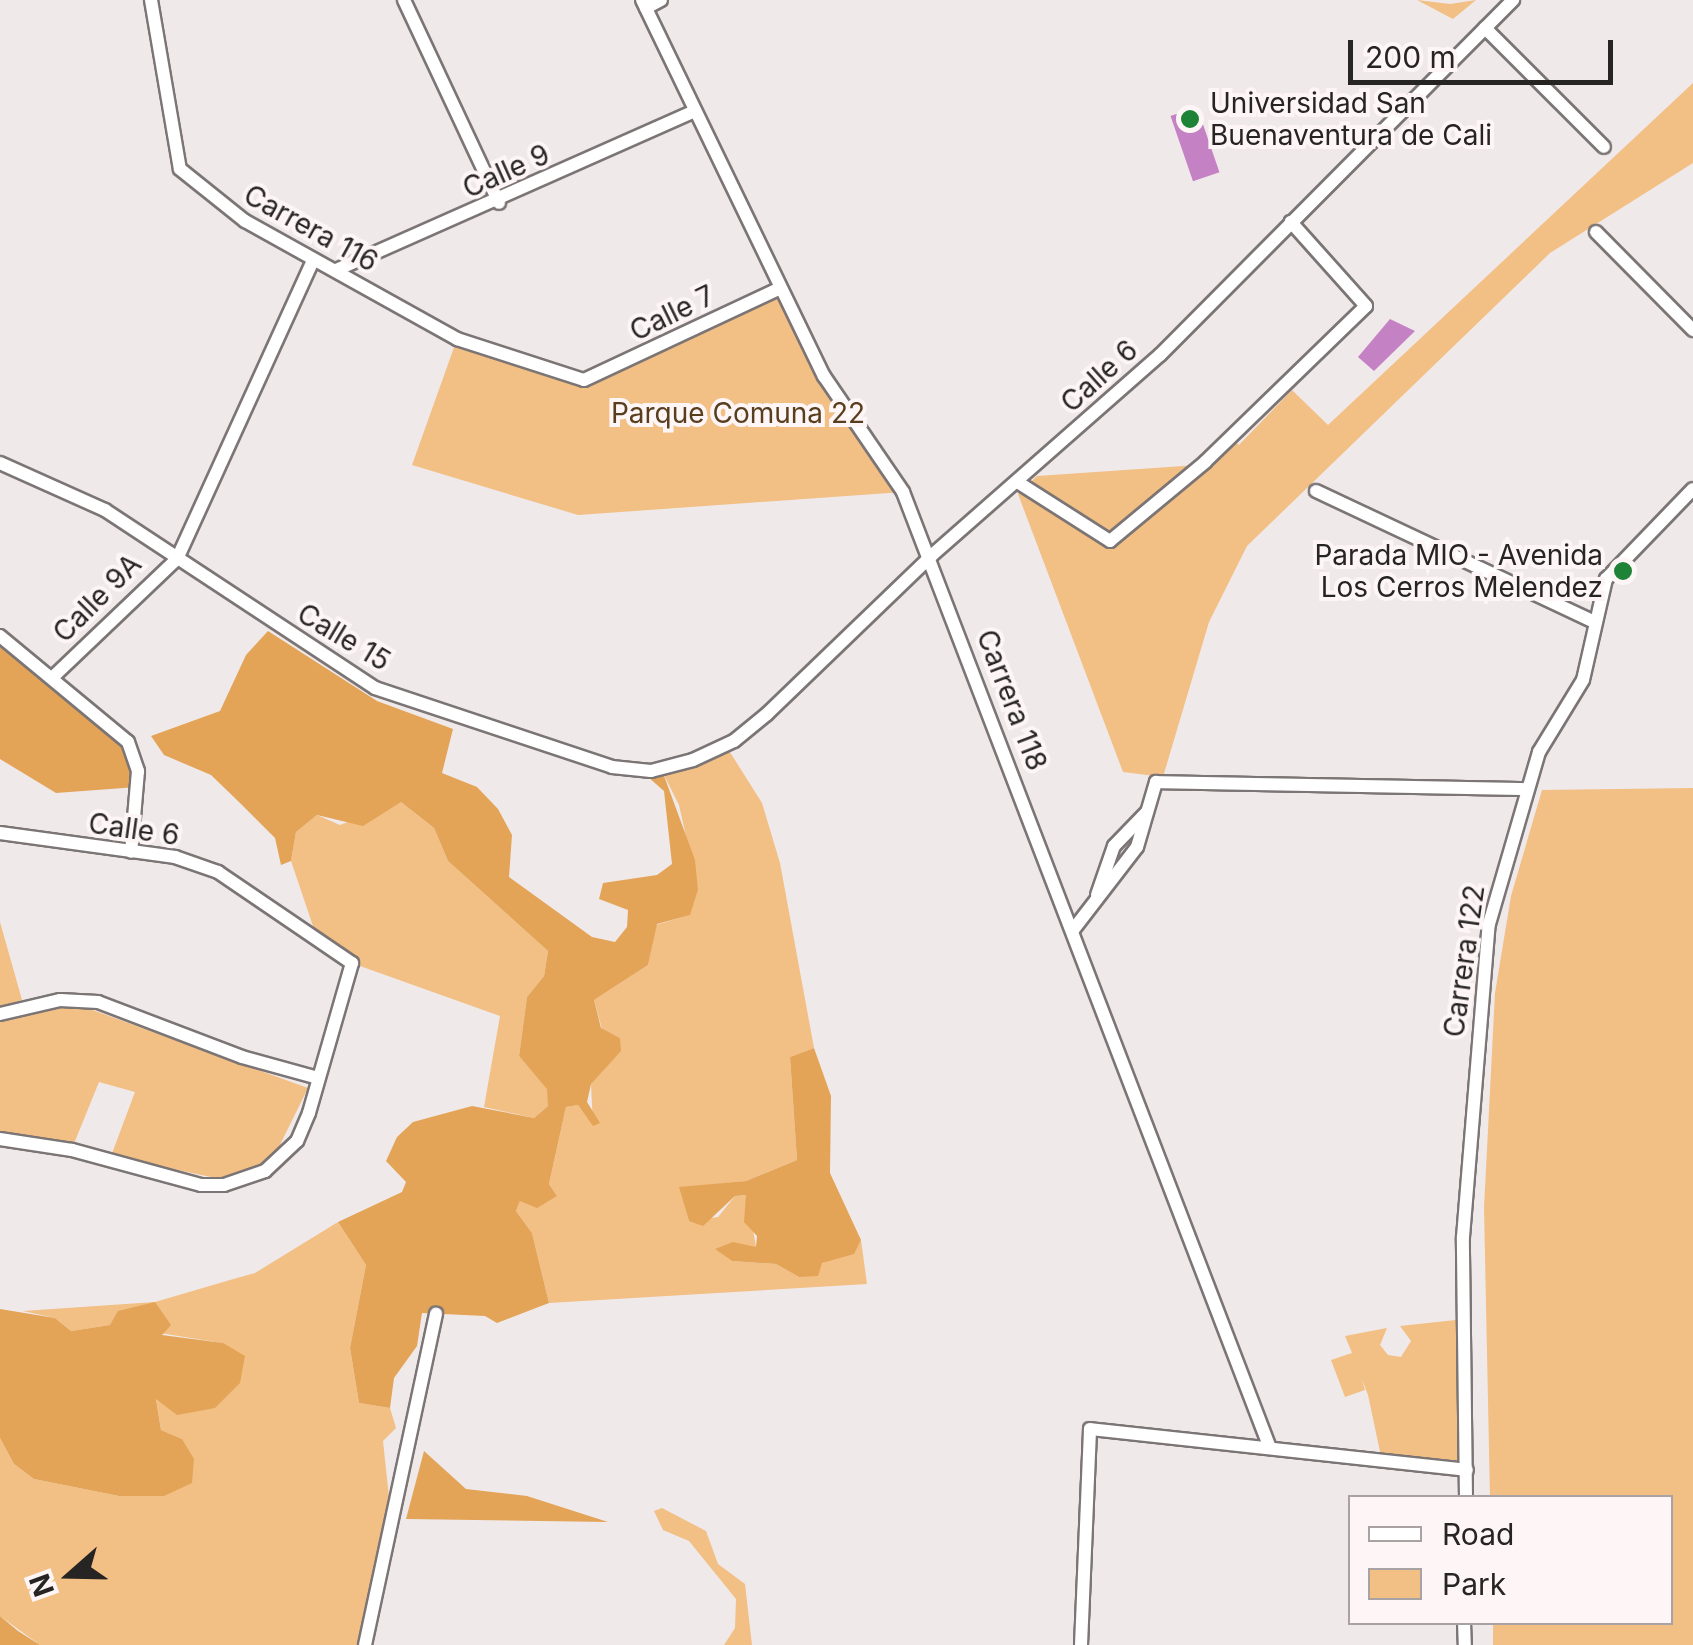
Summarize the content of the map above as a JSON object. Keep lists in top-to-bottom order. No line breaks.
{"streets":{"street":["Calle 9","Carrera 116","Calle 7","Calle 6","Calle 9A","Calle 15","Carrera 118","Carrera 122"]},"crossings":[["Calle 9","Carrera 116"],["Calle 9","Carrera 118"],["Carrera 116","Calle 7"],["Calle 7","Carrera 118"],["Calle 6","Calle 15"],["Calle 6","Carrera 118"],["Calle 9A","Calle 15"]],"parks":["Parque Comuna 22"],"places":["Universidad San Buenaventura de Cali","Parada MIO - Avenida Los Cerros Melendez"],"legend":["Road","Park"],"scale_bar":"200 m","north":"left"}
